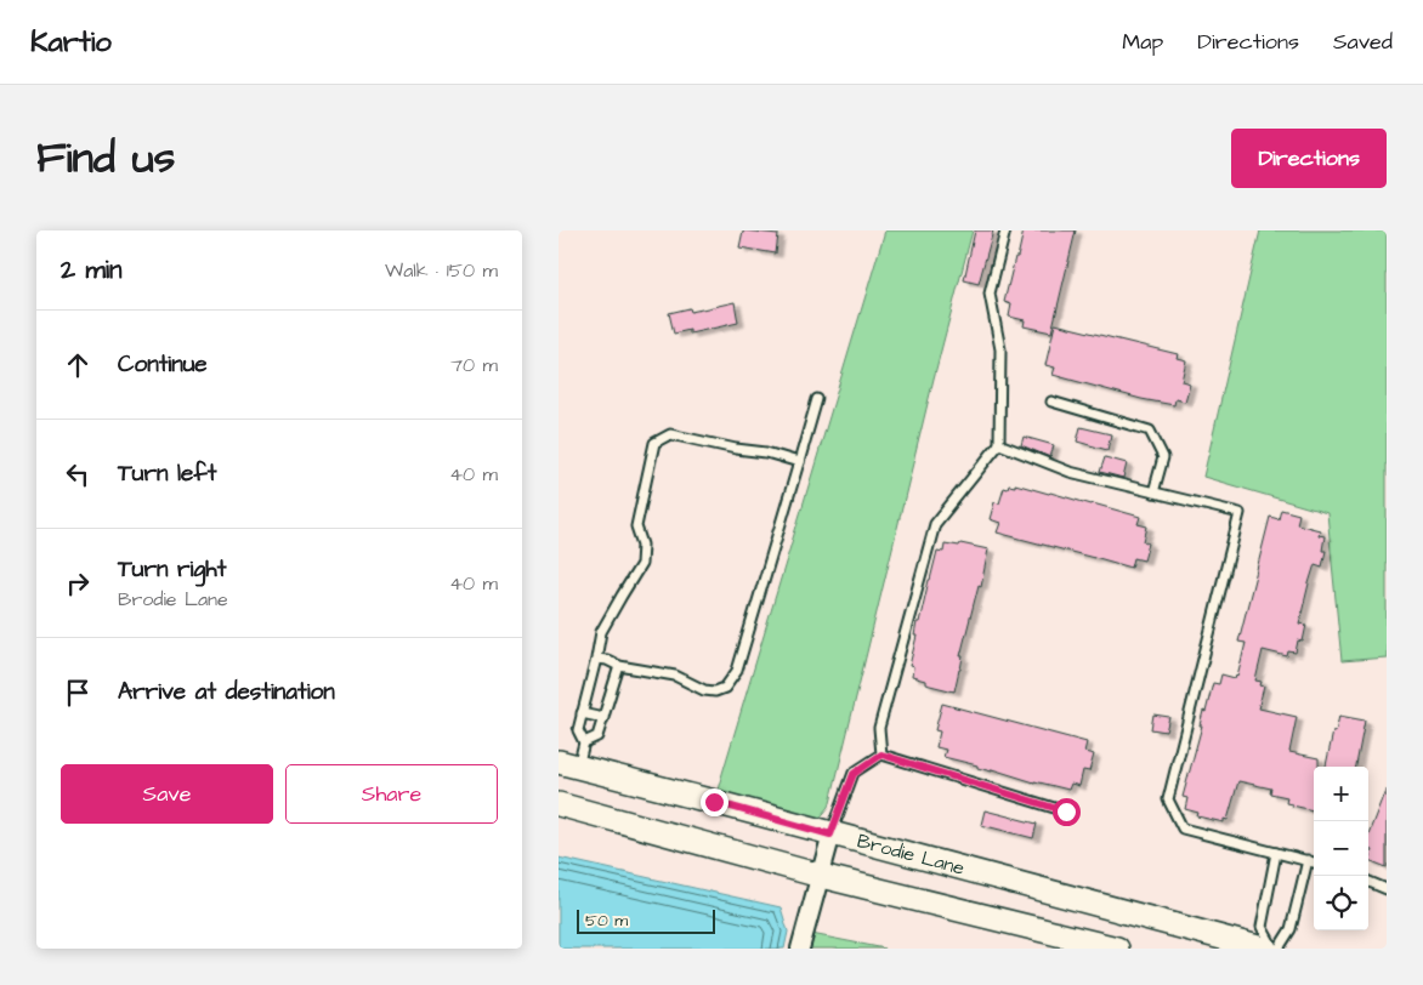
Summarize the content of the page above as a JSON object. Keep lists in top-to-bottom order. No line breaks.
{"streets":{"main road":["Brodie Lane"]},"scale_bar":"50 m","page":{"header":"Kartio","nav":["Map","Directions","Saved"],"title":"Find us","buttons":["Directions",["Save","Share"]],"heading":["2 min","Walk · 150 m"],"list":[["Continue","70 m"],["Turn left","40 m"],["Turn right","Brodie Lane","40 m"],"Arrive at destination"],"map_buttons":["+","−"],"scale":"50 m"}}
